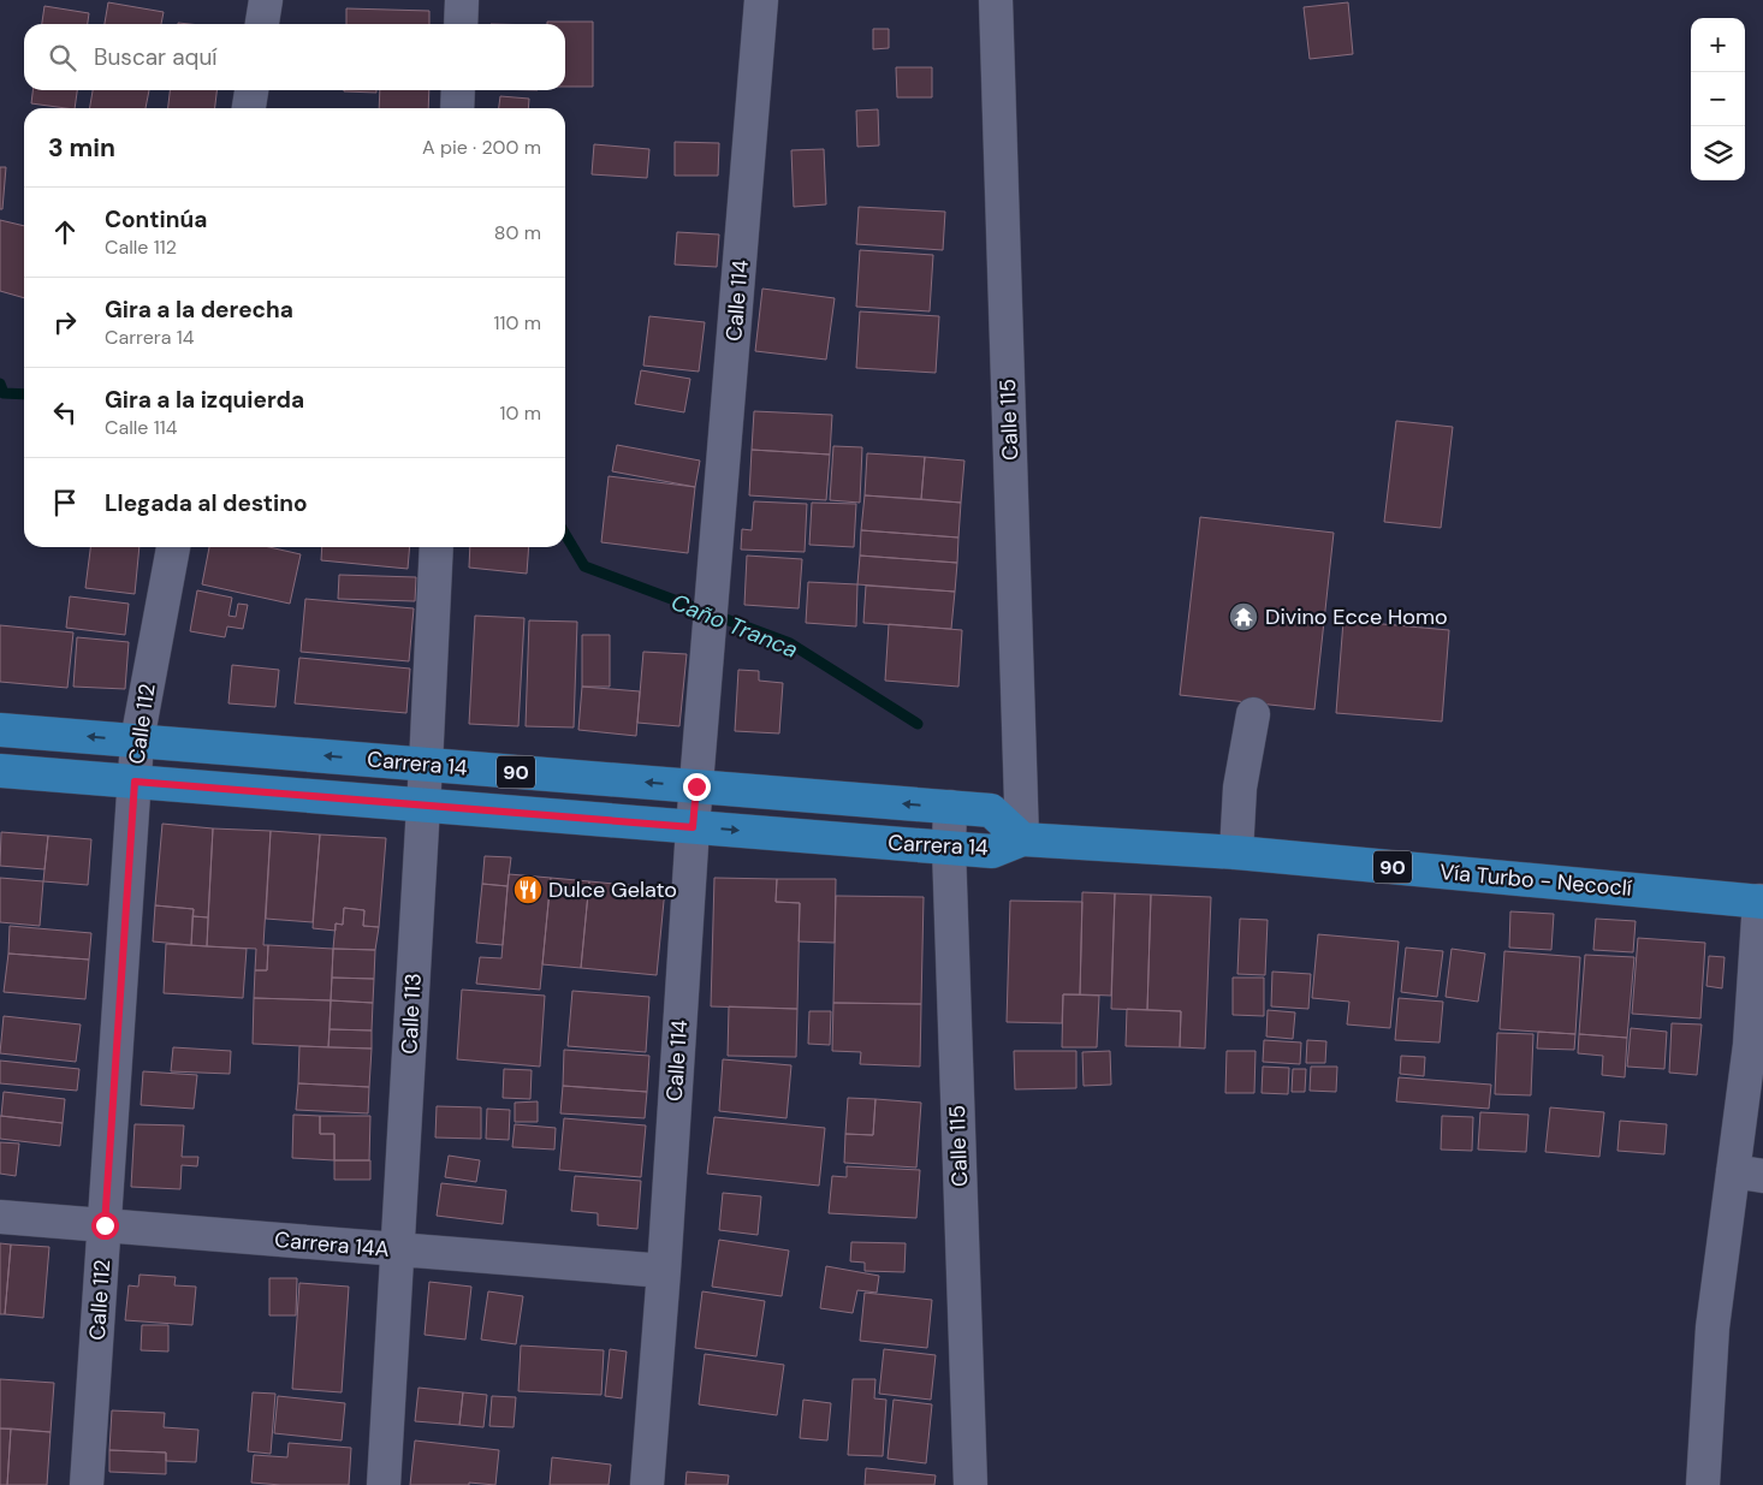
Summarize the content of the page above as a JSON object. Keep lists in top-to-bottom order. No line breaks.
{"streets":{"main road":["Carrera 14","90","Vía Turbo - Necoclí"],"street":["Calle 114","Calle 115","Calle 112","Calle 113","Carrera 14A"]},"crossings":[["Calle 114","Carrera 14"],["Calle 114","Carrera 14A"],["Calle 115","Carrera 14"],["Calle 115","Vía Turbo - Necoclí"],["Calle 112","Carrera 14"],["Calle 112","Carrera 14A"],["Carrera 14","Vía Turbo - Necoclí"],["Carrera 14","Calle 113"],["Calle 113","Carrera 14A"]],"water":["Caño Tranca"],"places":{"temple":["Divino Ecce Homo"],"restaurant":["Dulce Gelato"]},"page":{"map_buttons":["+","−"],"search":"Buscar aquí","heading":["3 min","A pie · 200 m"],"list":[["Continúa","Calle 112","80 m"],["Gira a la derecha","Carrera 14","110 m"],["Gira a la izquierda","Calle 114","10 m"],"Llegada al destino"]}}
